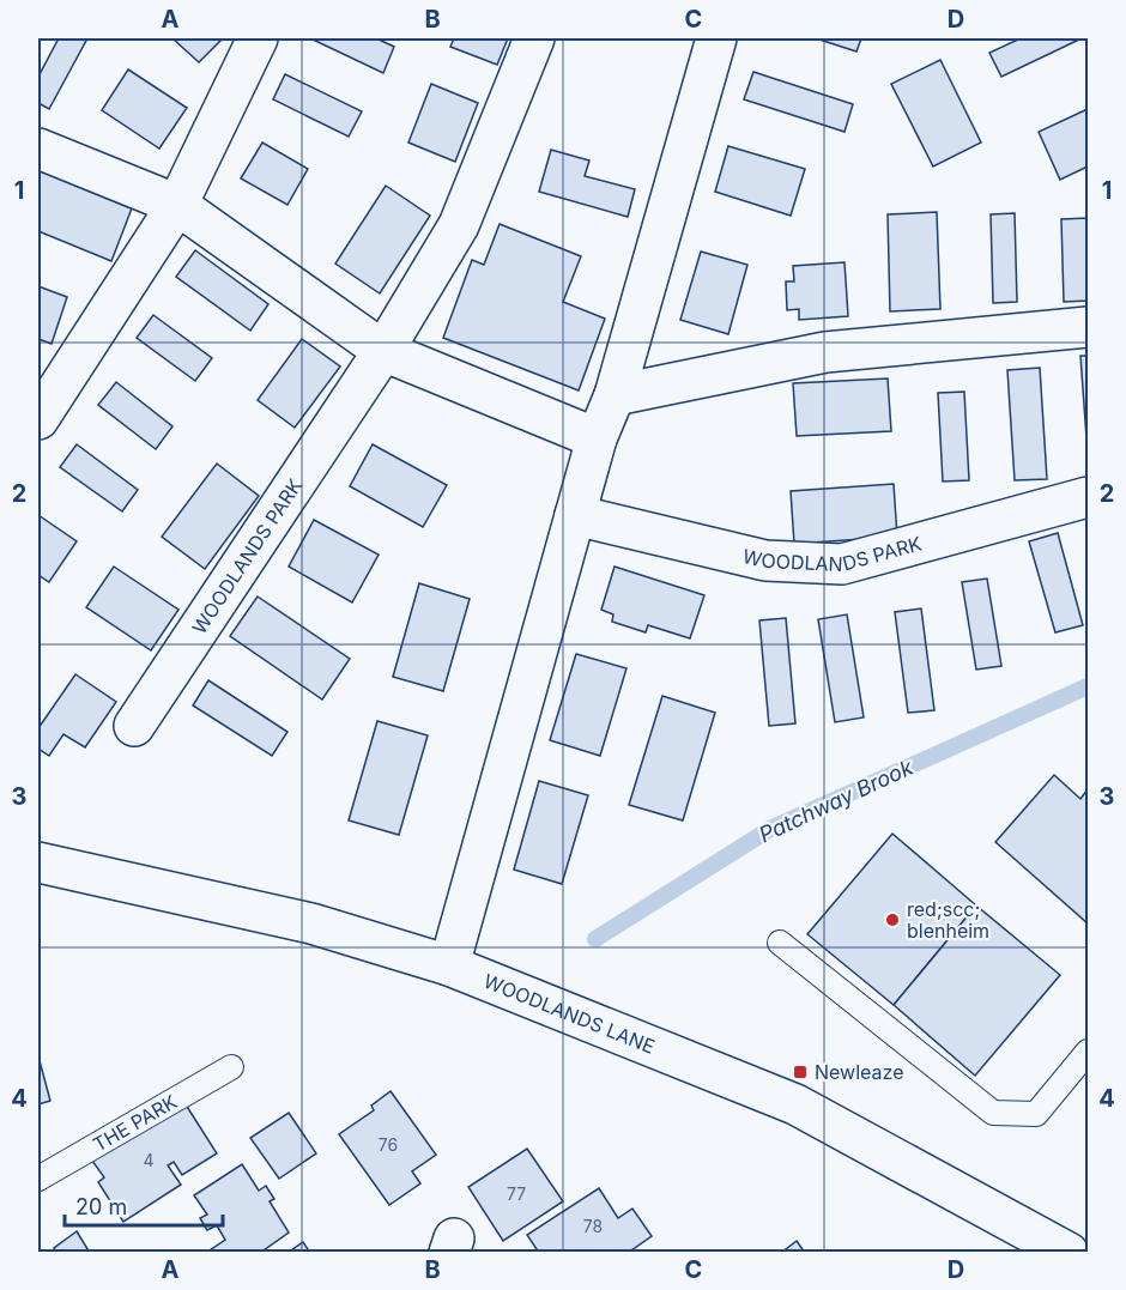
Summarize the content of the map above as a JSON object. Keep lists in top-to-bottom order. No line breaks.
{"streets":{"street":["WOODLANDS PARK","WOODLANDS LANE"],"lane":["THE PARK"]},"water":["Patchway Brook"],"places":{"other":["red;scc; blenheim"],"transit":["Newleaze"]},"house_numbers":["76","4","77","78"],"scale_bar":"20 m","grid":{"columns":["A","B","C","D"],"rows":["1","2","3","4"]}}
